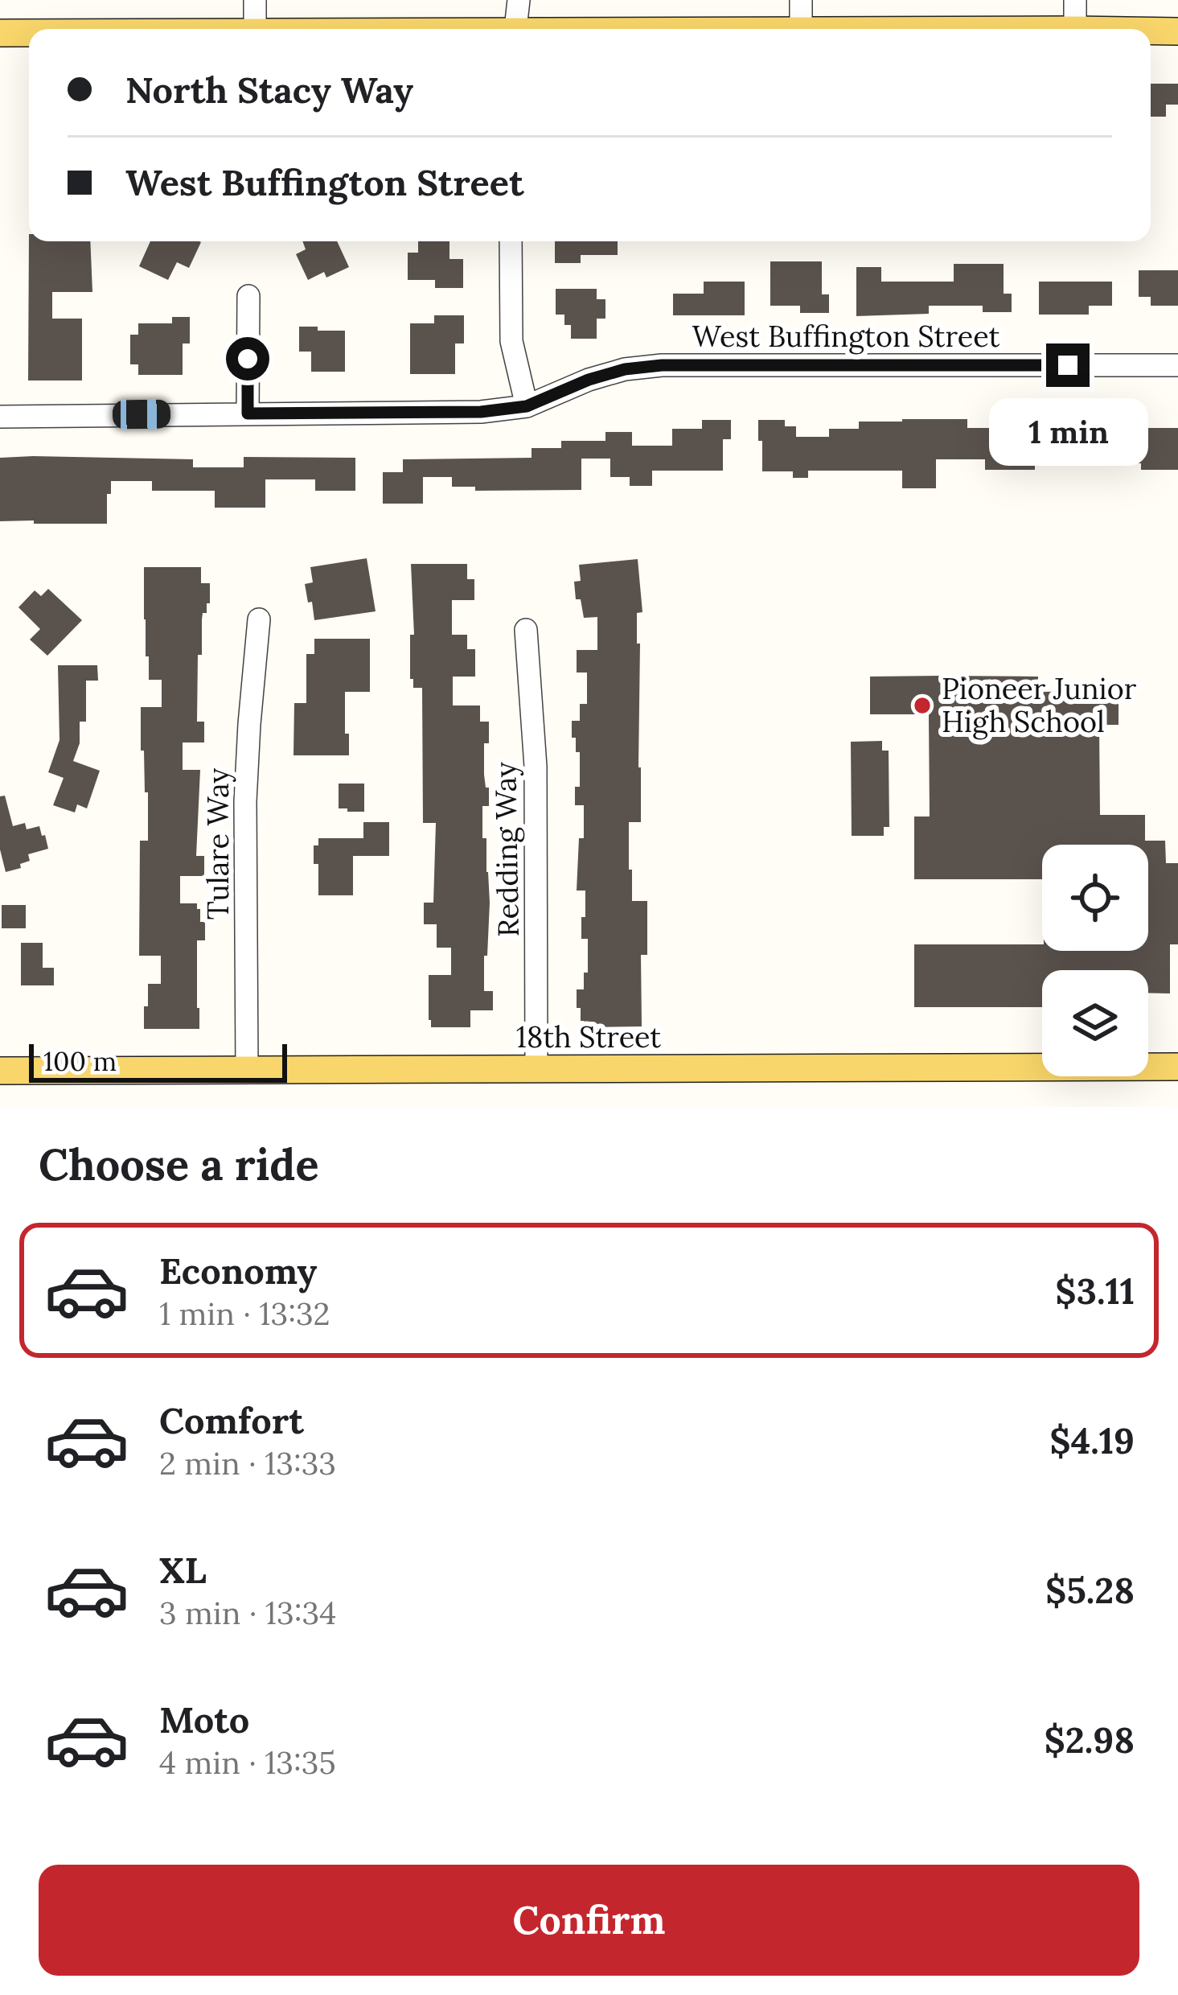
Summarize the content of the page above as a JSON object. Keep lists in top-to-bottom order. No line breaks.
{"streets":{"main road":["18th Street"],"street":["West Buffington Street","Tulare Way","Redding Way"]},"crossings":[["Tulare Way","18th Street"],["Redding Way","18th Street"]],"places":["Pioneer Junior High School"],"scale_bar":"100 m","page":{"banner":["North Stacy Way","West Buffington Street"],"bubble":"1 min","scale":"100 m","heading":"Choose a ride","list":[{"name":"Economy","note":"1 min · 13:32","value":"$3.11"},{"name":"Comfort","note":"2 min · 13:33","value":"$4.19"},{"name":"XL","note":"3 min · 13:34","value":"$5.28"},{"name":"Moto","note":"4 min · 13:35","value":"$2.98"}],"buttons":"Confirm"}}
